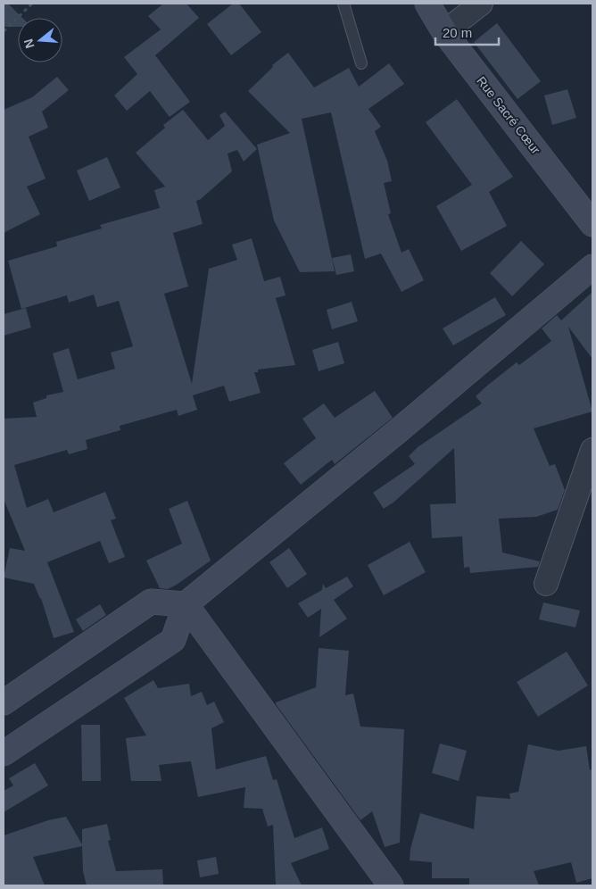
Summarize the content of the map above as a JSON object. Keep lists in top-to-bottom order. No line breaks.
{"streets":{"street":["Rue Sacré Cœur"]},"scale_bar":"20 m","north":"left"}
